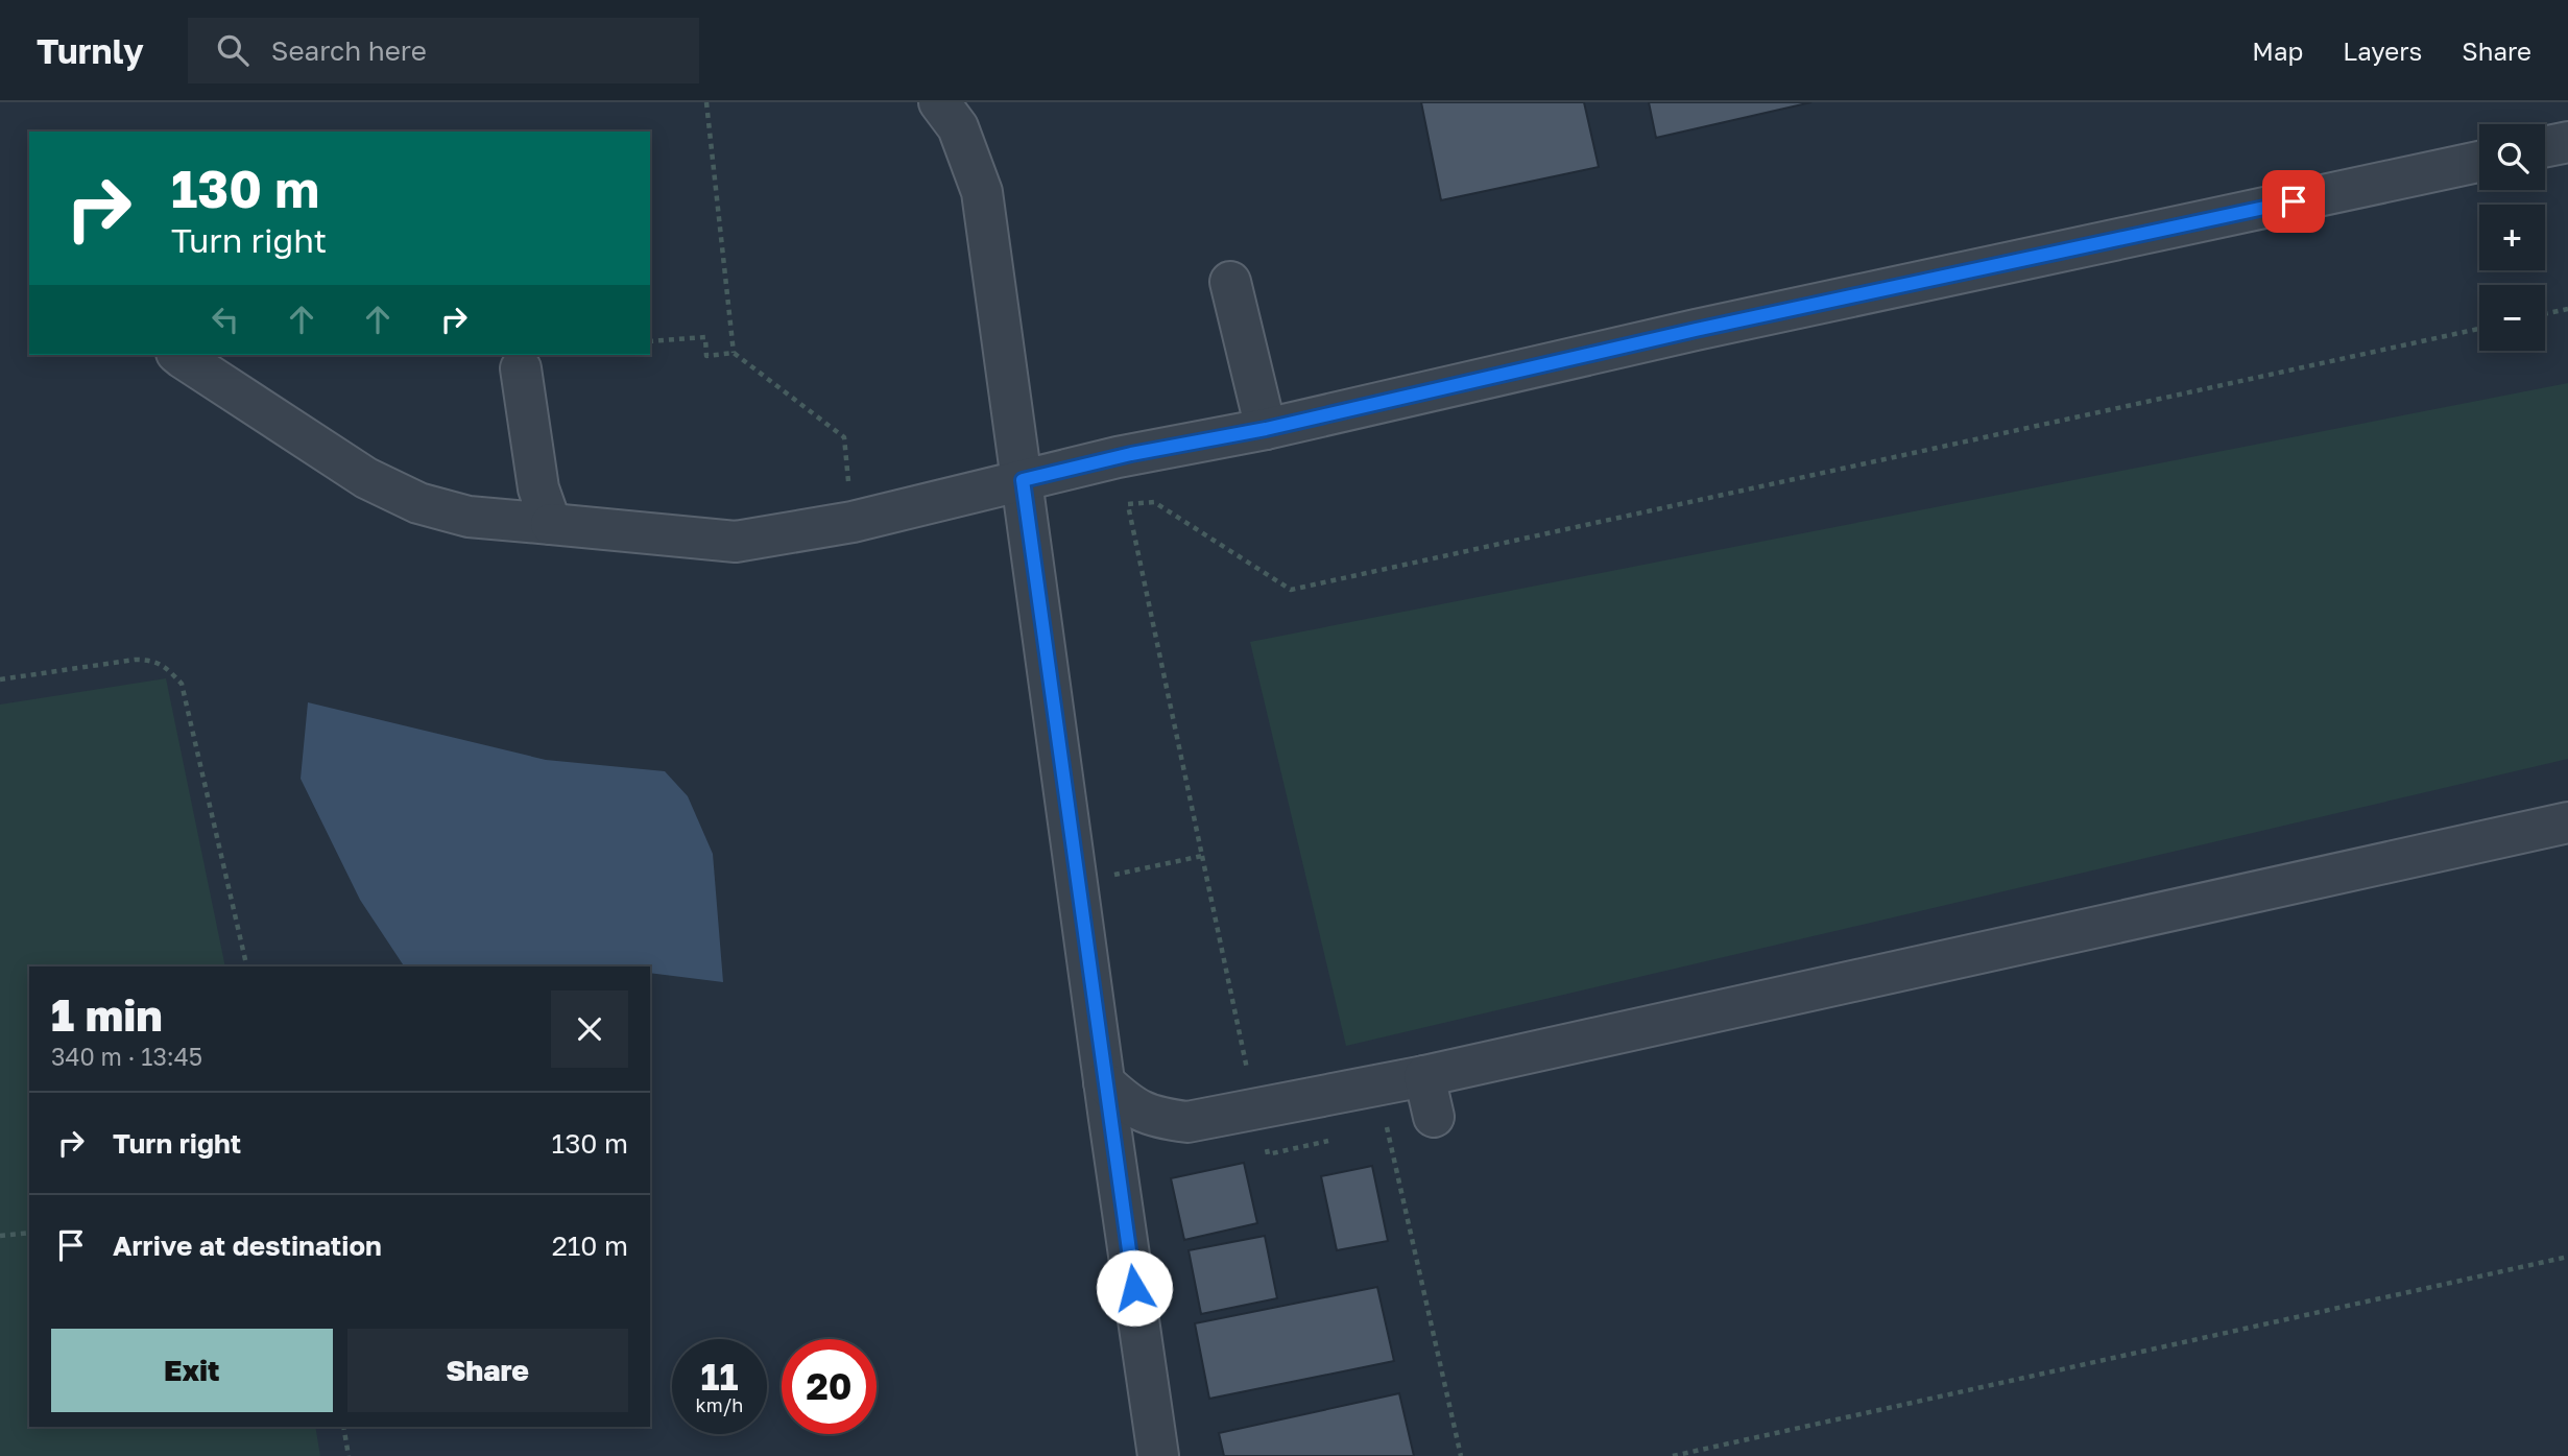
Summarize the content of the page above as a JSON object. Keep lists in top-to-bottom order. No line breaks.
{"page":{"header":"Turnly","search":"Search here","nav":["Map","Layers","Share"],"map_buttons":["+","−"],"turn":["130 m","Turn right"],"heading":["1 min","340 m · 13:45"],"list":[{"name":"Turn right","value":"130 m"},{"name":"Arrive at destination","value":"210 m"}],"buttons":["Exit","Share"],"speed":"11 km/h","limit":"20"}}
